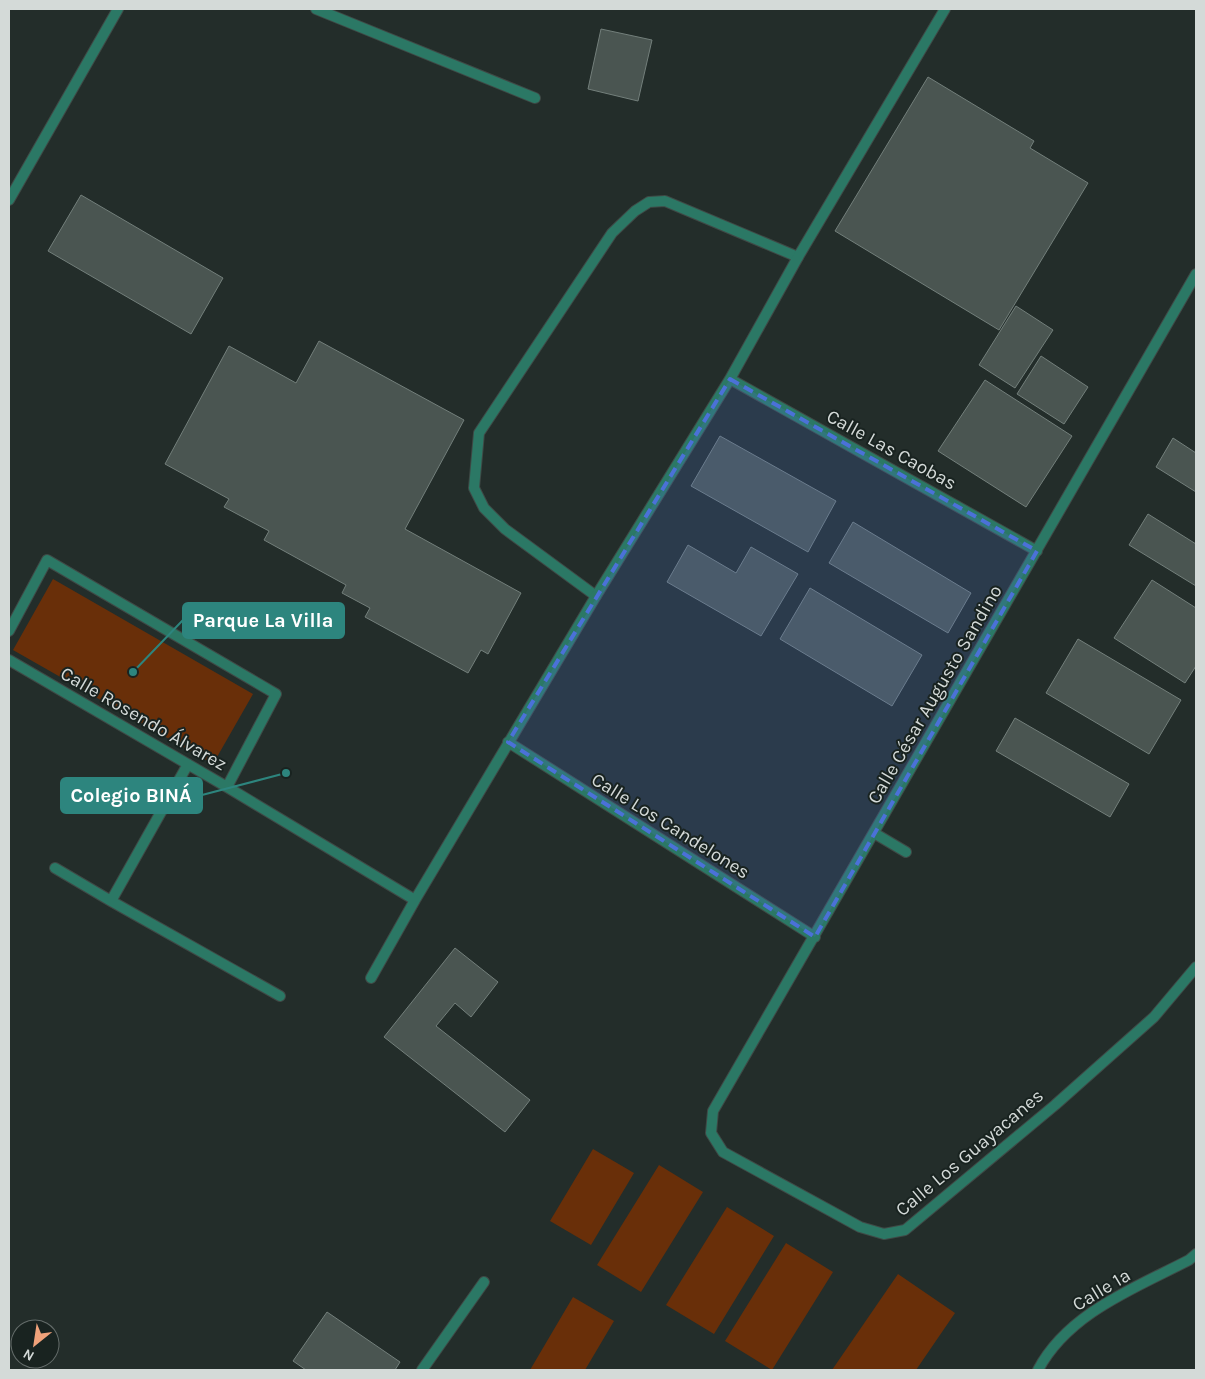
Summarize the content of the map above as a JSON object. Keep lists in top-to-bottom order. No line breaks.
{"streets":{"street":["Calle Las Caobas","Calle César Augusto Sandino","Calle Rosendo Álvarez","Calle Los Candelones","Calle Los Guayacanes","Calle 1a"]},"crossings":[["Calle Las Caobas","Calle César Augusto Sandino"],["Calle César Augusto Sandino","Calle Los Candelones"],["Calle César Augusto Sandino","Calle Los Guayacanes"]],"places":["Parque La Villa","Colegio BINÁ"],"north":"bottom left"}
